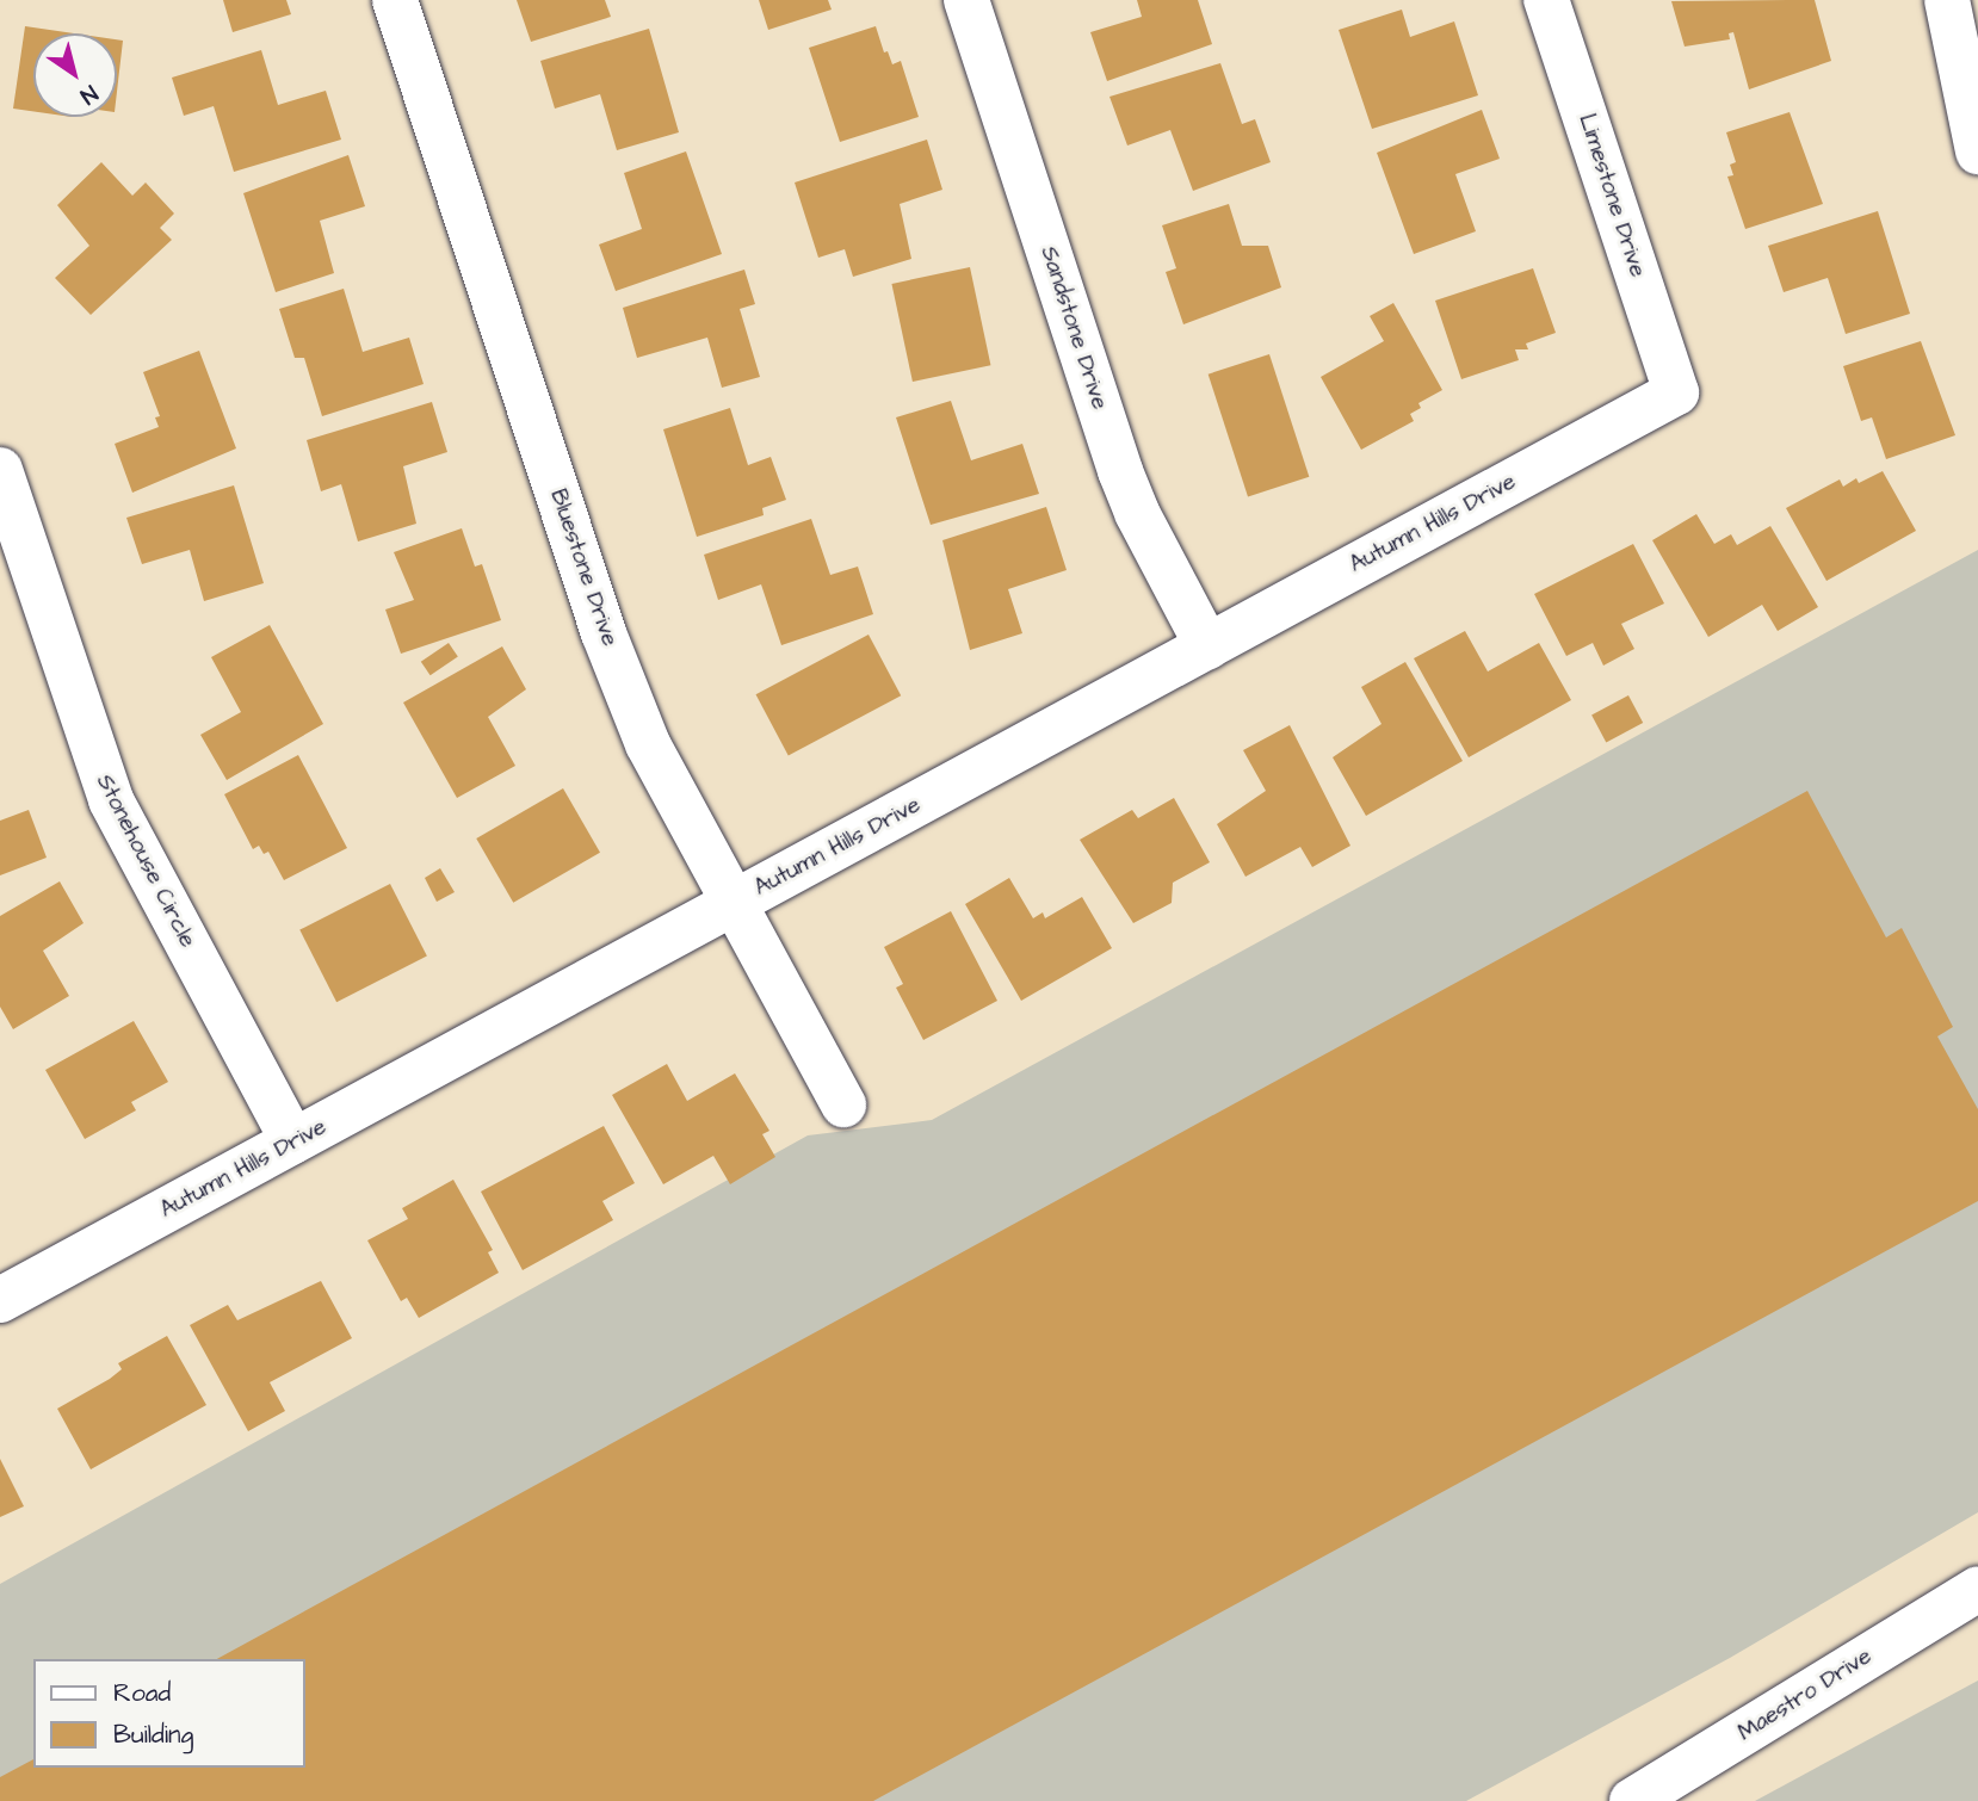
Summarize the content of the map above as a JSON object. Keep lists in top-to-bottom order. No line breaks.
{"streets":{"street":["Limestone Drive","Sandstone Drive","Autumn Hills Drive","Bluestone Drive","Stonehouse Circle","Maestro Drive"]},"crossings":[["Limestone Drive","Autumn Hills Drive"],["Sandstone Drive","Autumn Hills Drive"],["Autumn Hills Drive","Bluestone Drive"],["Autumn Hills Drive","Stonehouse Circle"]],"legend":["Road","Building"],"north":"bottom right"}
